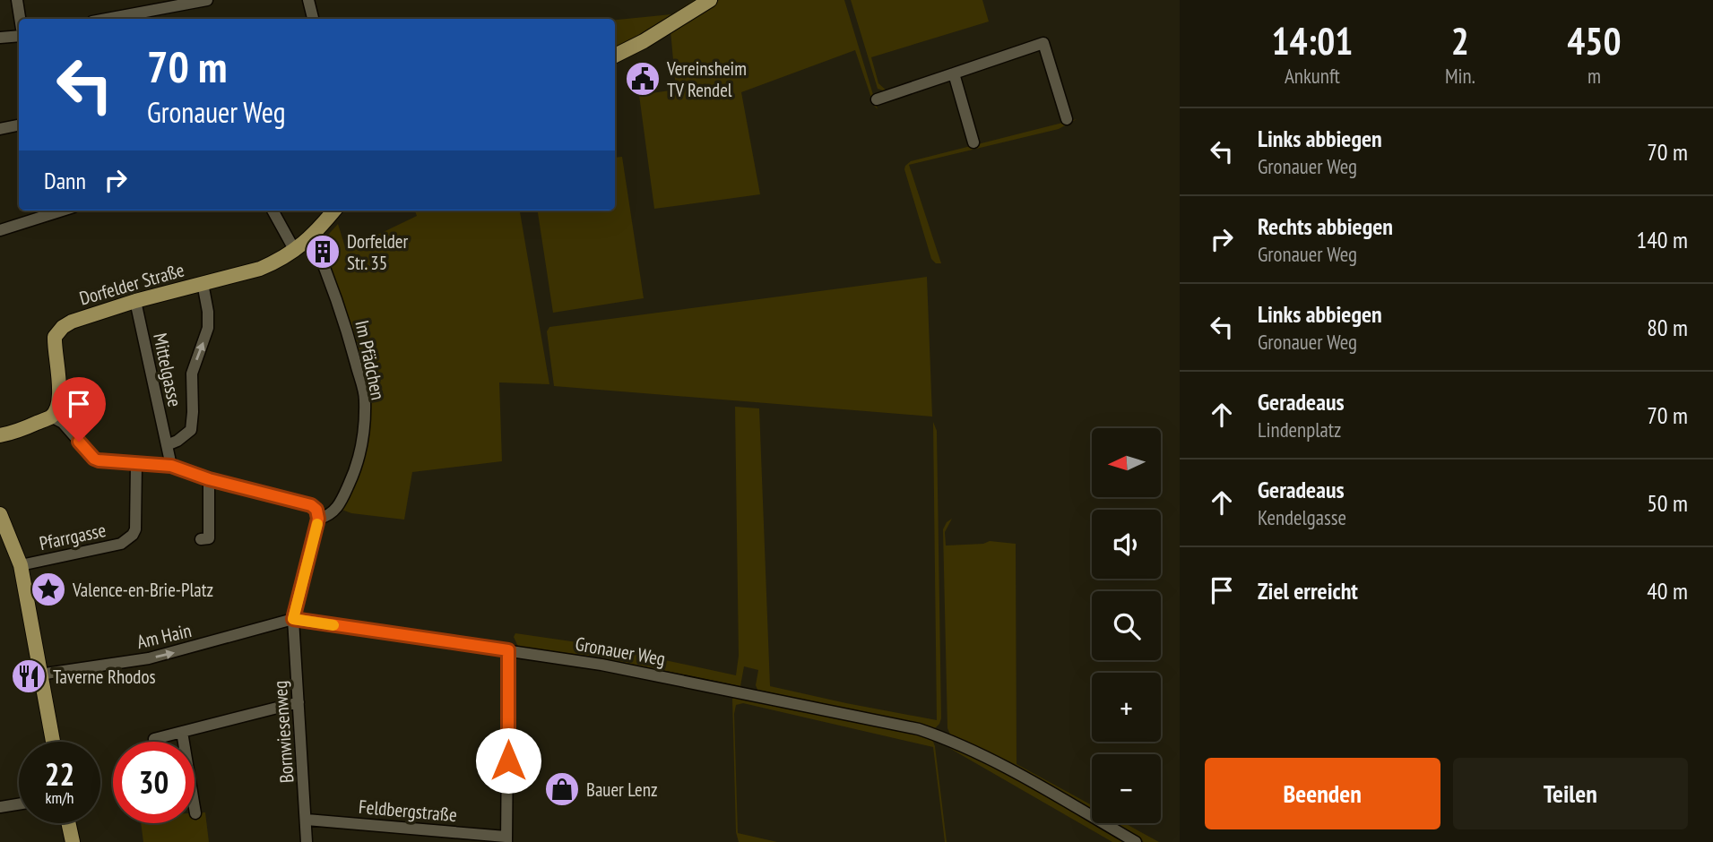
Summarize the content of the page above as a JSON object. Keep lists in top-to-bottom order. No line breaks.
{"streets":{"main road":["Dorfelder Straße"],"street":["Im Pfädchen","Mittelgasse","Pfarrgasse","Am Hain","Gronauer Weg","Bornwiesenweg","Feldbergstraße"]},"crossings":[["Dorfelder Straße","Im Pfädchen"],["Dorfelder Straße","Mittelgasse"],["Am Hain","Gronauer Weg"],["Am Hain","Bornwiesenweg"],["Gronauer Weg","Bornwiesenweg"],["Bornwiesenweg","Feldbergstraße"]],"places":{"public building":["Vereinsheim TV Rendel"],"building":["Dorfelder Str. 35"],"place":["Valence-en-Brie-Platz"],"restaurant":["Taverne Rhodos"],"shop":["Bauer Lenz"]},"north":"left","page":{"eta":["14:01","Ankunft","2","Min.","450","m"],"turn":["70 m","Gronauer Weg"],"list":[{"name":"Links abbiegen","note":"Gronauer Weg","value":"70 m"},{"name":"Rechts abbiegen","note":"Gronauer Weg","value":"140 m"},{"name":"Links abbiegen","note":"Gronauer Weg","value":"80 m"},{"name":"Geradeaus","note":"Lindenplatz","value":"70 m"},{"name":"Geradeaus","note":"Kendelgasse","value":"50 m"},{"name":"Ziel erreicht","value":"40 m"}],"then":"Dann","map_buttons":["+","−"],"speed":"22 km/h","limit":"30","buttons":["Beenden","Teilen"]}}
